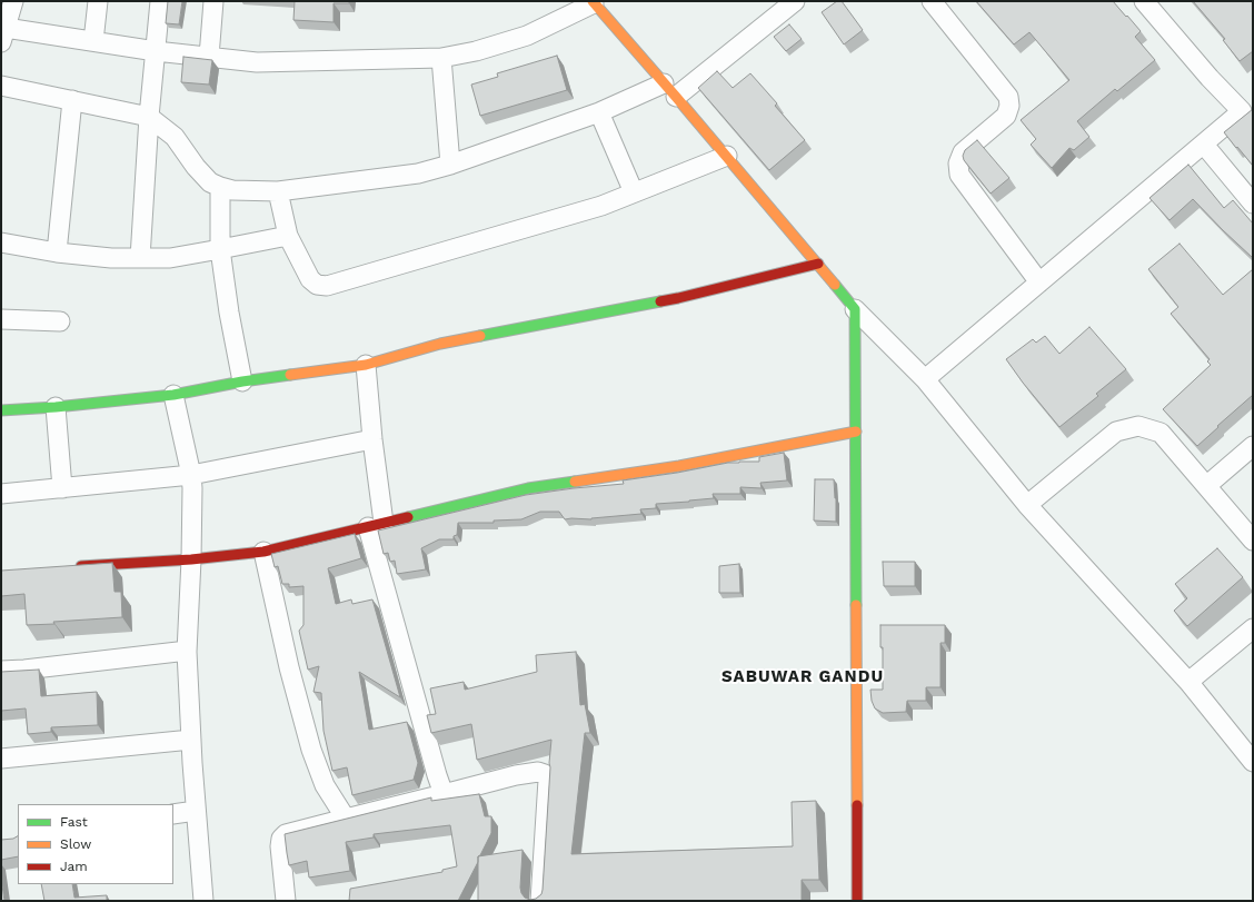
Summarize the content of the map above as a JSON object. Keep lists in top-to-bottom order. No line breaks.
{"districts":["SABUWAR GANDU"],"legend":["Fast","Slow","Jam"]}
